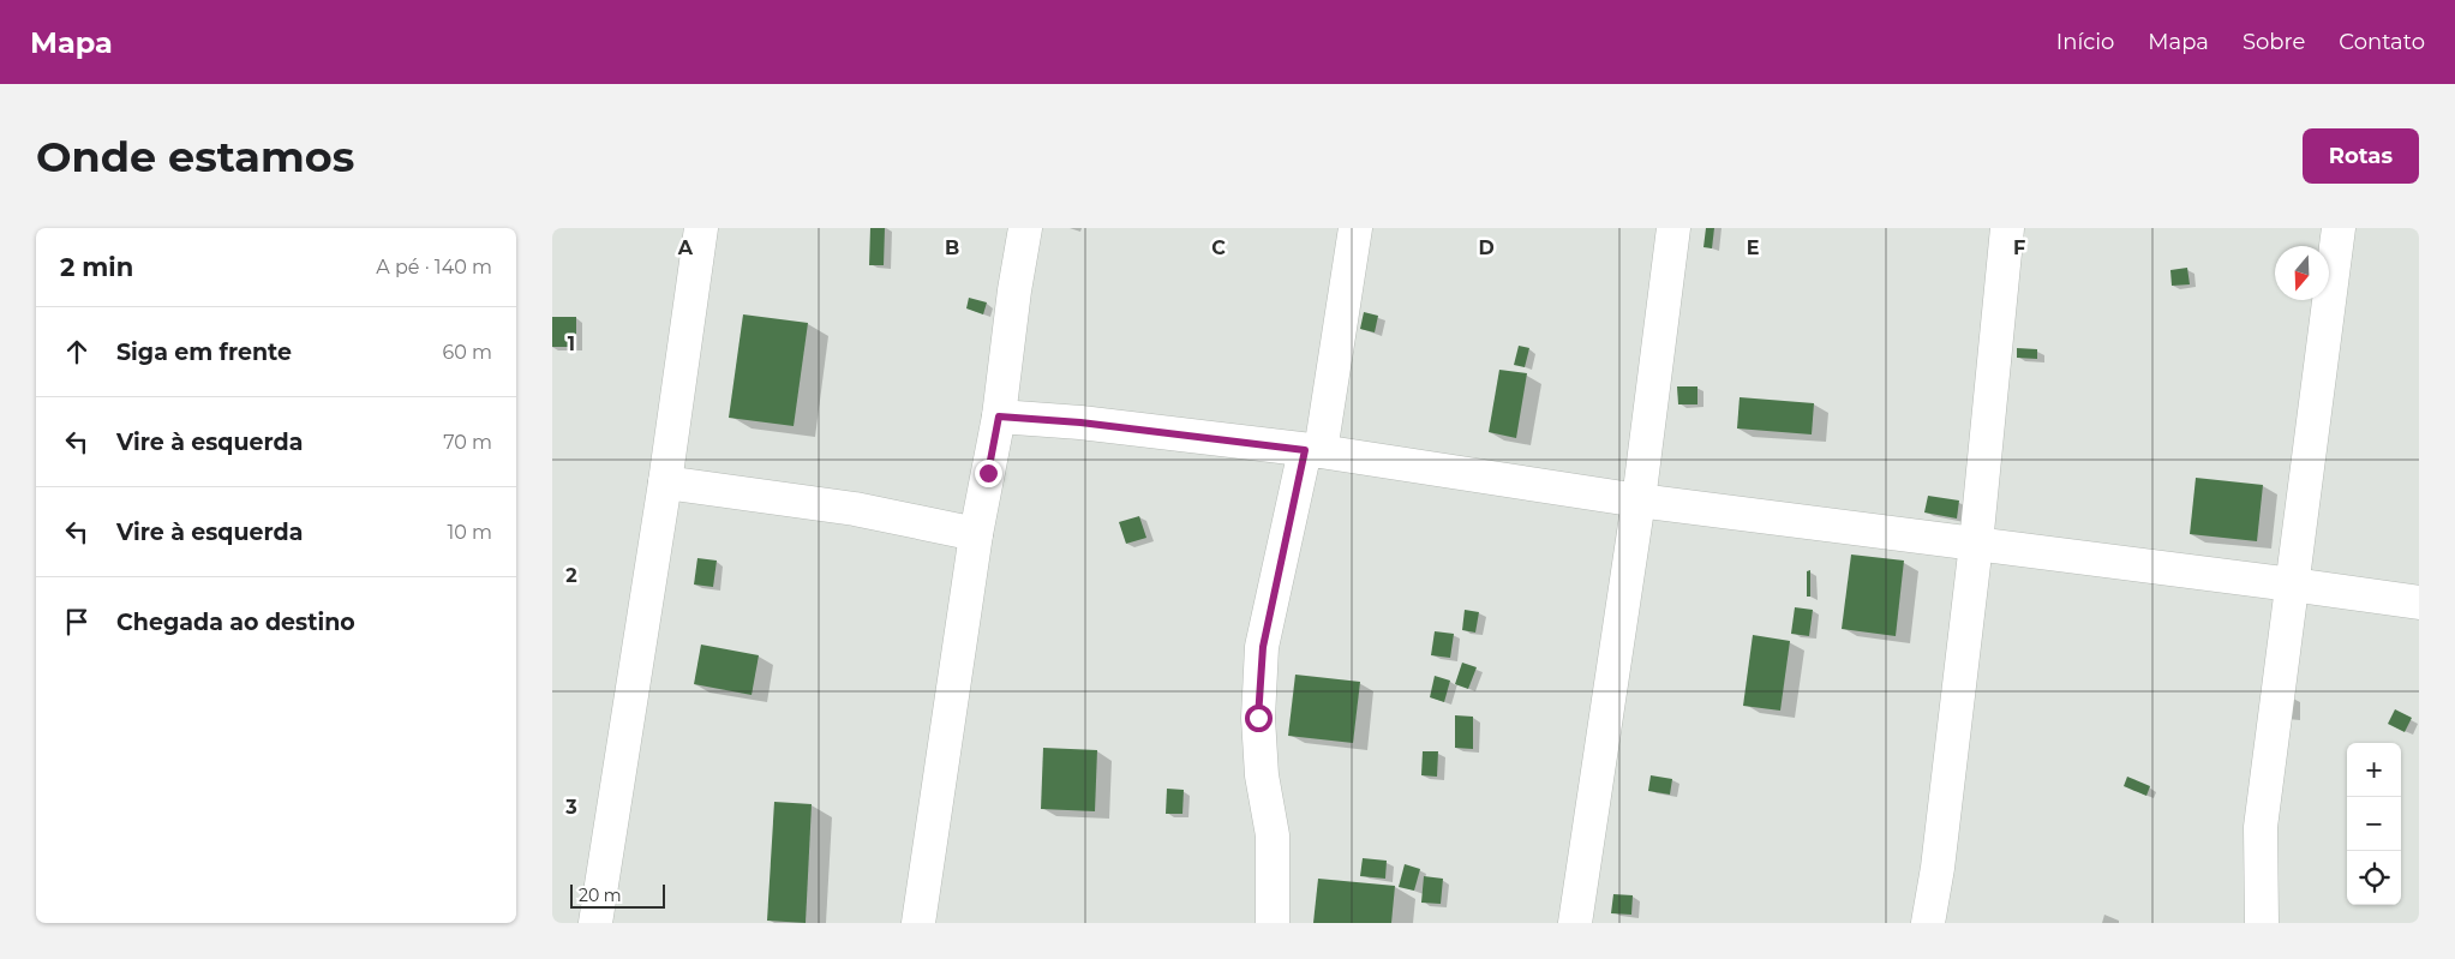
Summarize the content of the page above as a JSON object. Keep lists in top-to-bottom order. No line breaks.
{"scale_bar":"20 m","north":"bottom","page":{"header":"Mapa","nav":["Início","Mapa","Sobre","Contato"],"buttons":"Rotas","title":"Onde estamos","heading":["2 min","A pé · 140 m"],"list":[["Siga em frente","60 m"],["Vire à esquerda","70 m"],["Vire à esquerda","10 m"],"Chegada ao destino"],"map_buttons":["+","−"],"scale":"20 m"},"grid":{"columns":["A","B","C","D","E","F"],"rows":["1","2","3"]}}
